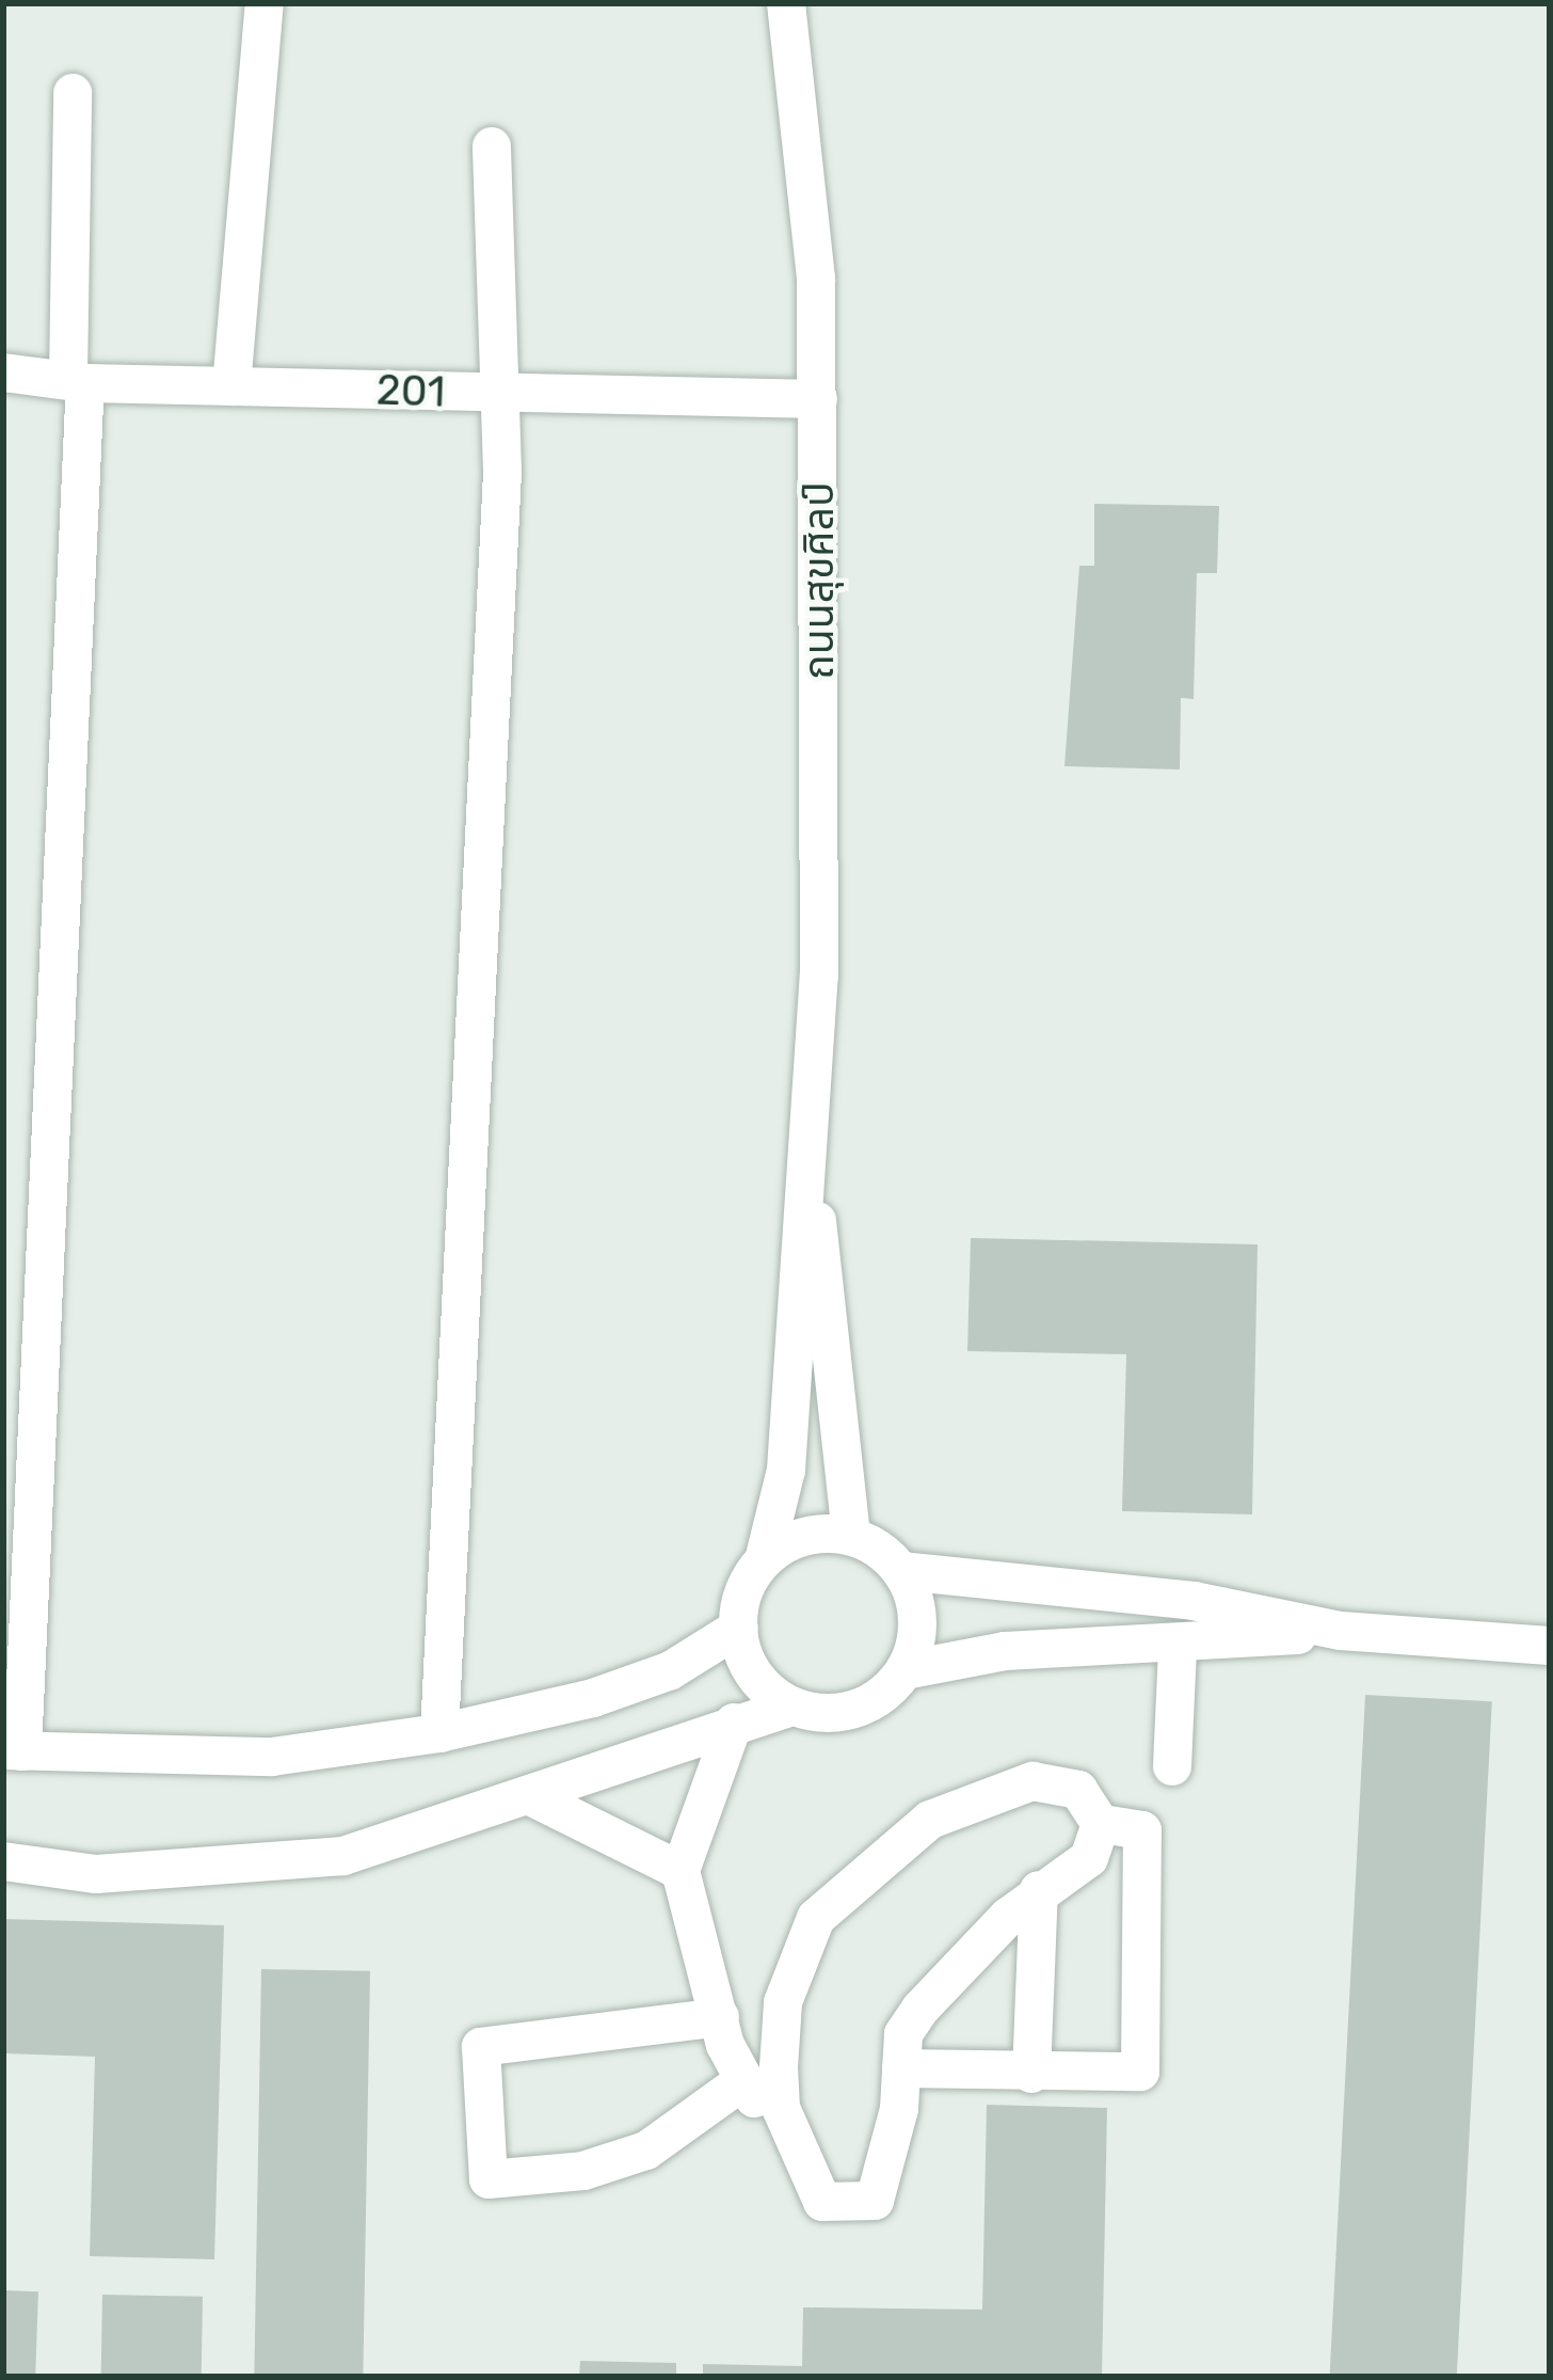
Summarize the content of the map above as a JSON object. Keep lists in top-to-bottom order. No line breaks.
{"streets":{"street":["201","ถนนสุขศิลป์"]},"crossings":[["201","ถนนสุขศิลป์"]]}
